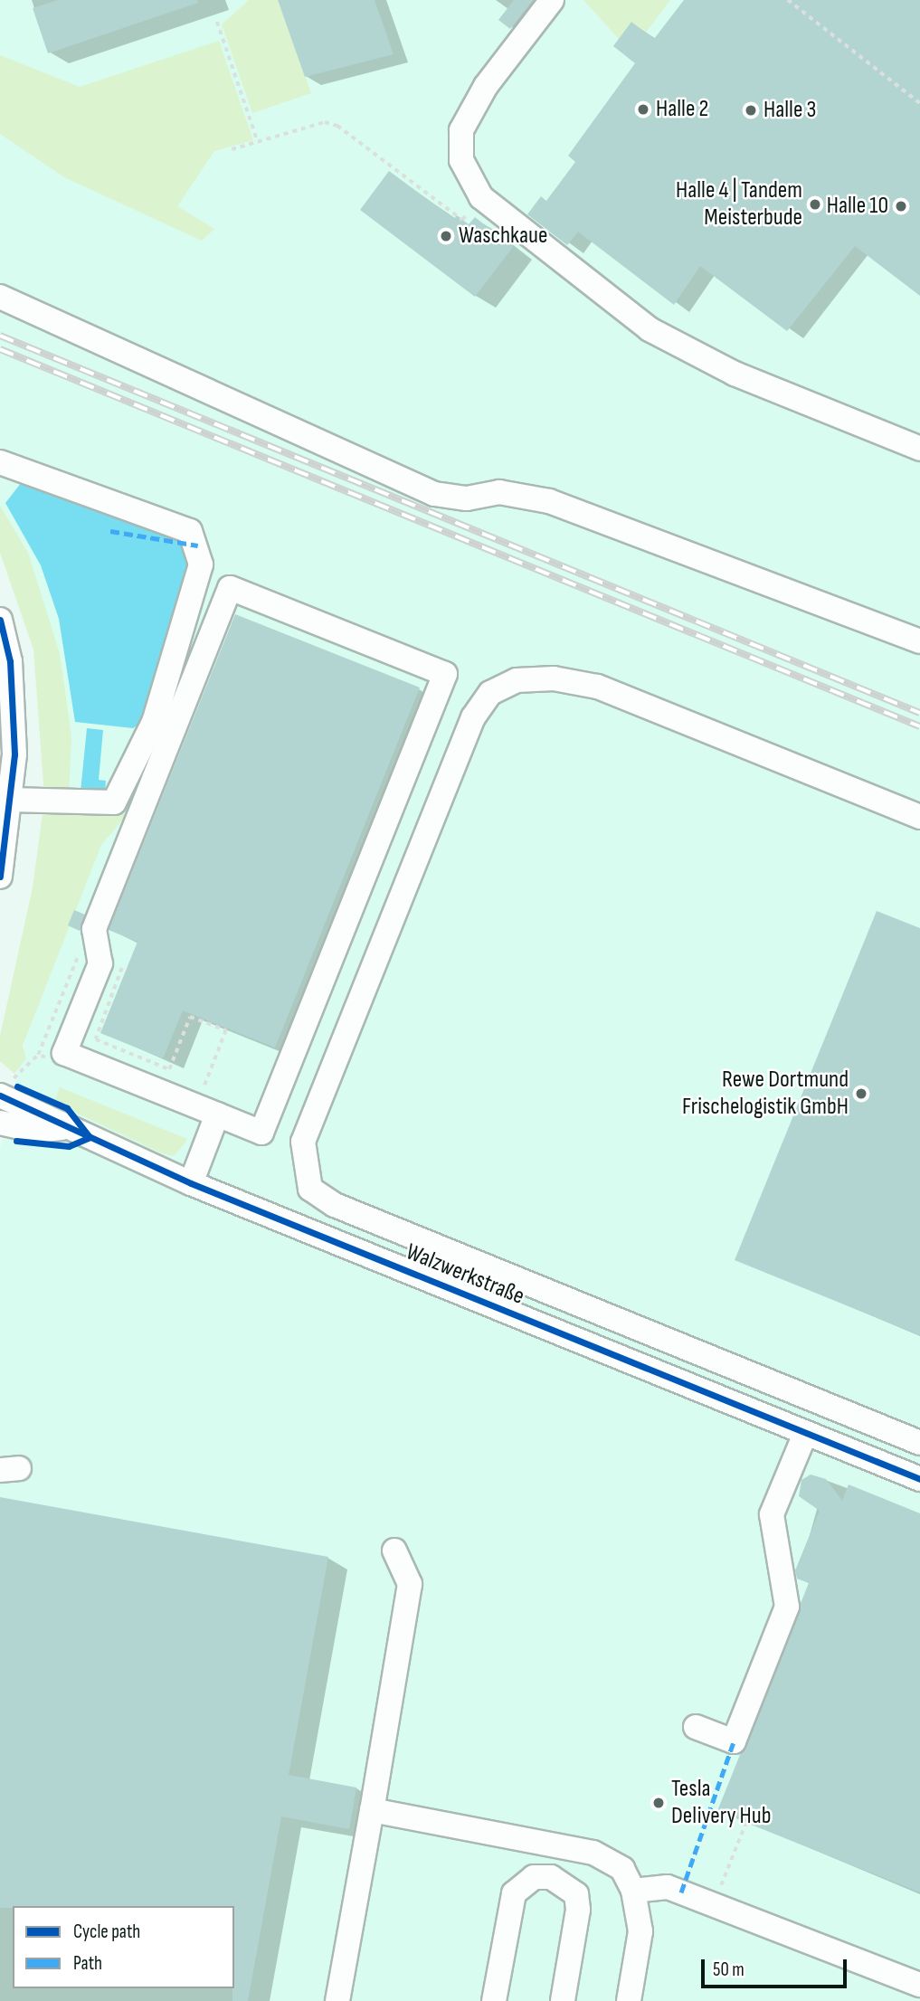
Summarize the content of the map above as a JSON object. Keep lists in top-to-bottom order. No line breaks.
{"streets":{"street":["Walzwerkstraße"]},"places":["Halle 2","Halle 3","Halle 4 | Tandem Meisterbude","Halle 10","Waschkaue","Rewe Dortmund Frischelogistik GmbH","Tesla Delivery Hub"],"legend":["Cycle path","Path"],"scale_bar":"50 m"}
